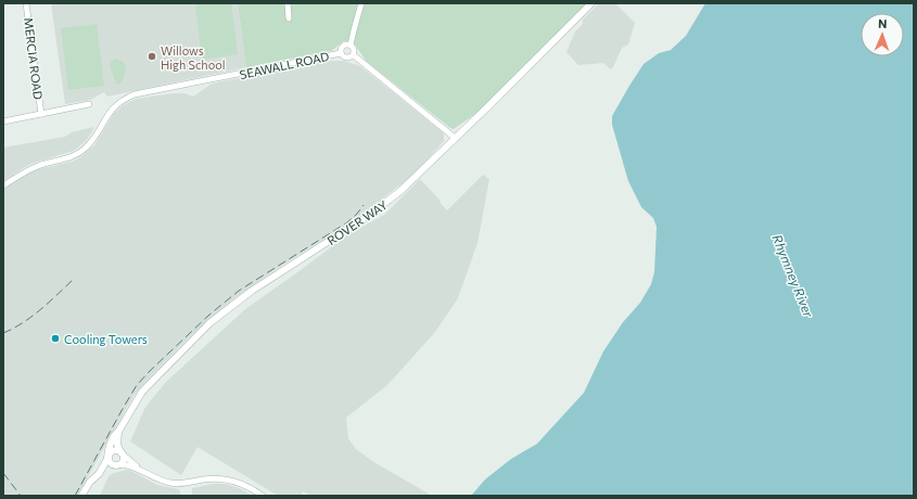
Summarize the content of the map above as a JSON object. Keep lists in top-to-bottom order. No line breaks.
{"streets":{"street":["MERCIA ROAD","SEAWALL ROAD","ROVER WAY"]},"water":["Rhymney River"],"places":["Willows High School","Cooling Towers"],"north":"top"}
